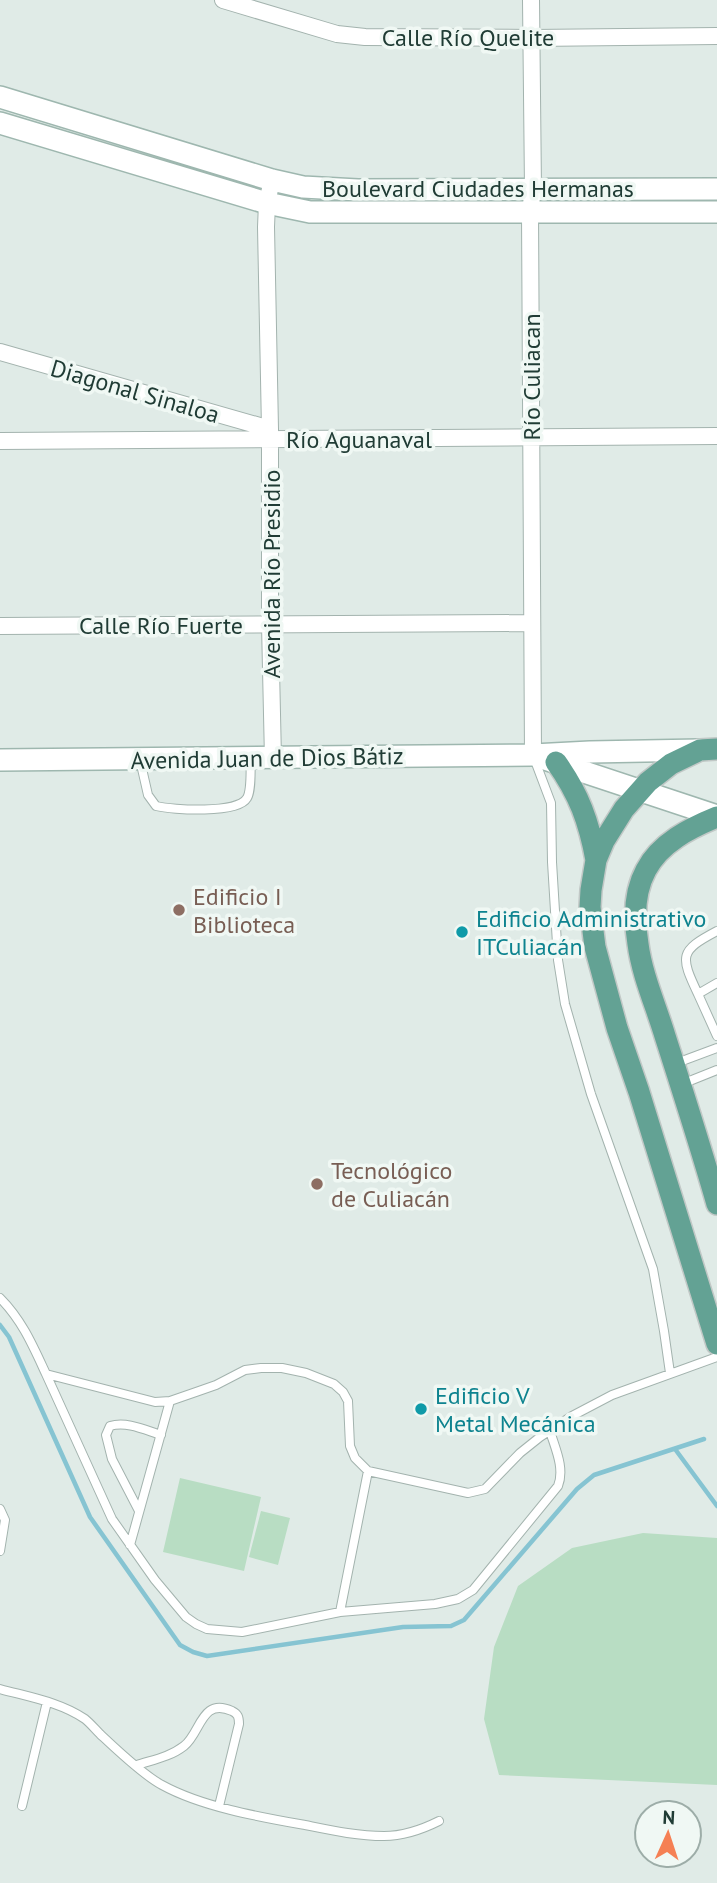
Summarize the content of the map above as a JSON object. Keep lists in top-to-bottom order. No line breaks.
{"streets":{"main road":["Boulevard Ciudades Hermanas","Avenida Juan de Dios Bátiz"],"street":["Calle Río Quelite","Río Culiacan","Diagonal Sinaloa","Río Aguanaval","Avenida Río Presidio","Calle Río Fuerte"]},"crossings":[["Calle Río Quelite","Río Culiacan"],["Boulevard Ciudades Hermanas","Río Culiacan"],["Boulevard Ciudades Hermanas","Avenida Río Presidio"],["Río Culiacan","Río Aguanaval"],["Río Culiacan","Calle Río Fuerte"],["Río Culiacan","Avenida Juan de Dios Bátiz"],["Diagonal Sinaloa","Río Aguanaval"],["Diagonal Sinaloa","Avenida Río Presidio"],["Río Aguanaval","Avenida Río Presidio"],["Avenida Río Presidio","Calle Río Fuerte"],["Avenida Río Presidio","Avenida Juan de Dios Bátiz"]],"places":["Edificio I Biblioteca","Edificio Administrativo ITCuliacán","Tecnológico de Culiacán","Edificio V Metal Mecánica"],"north":"top"}
